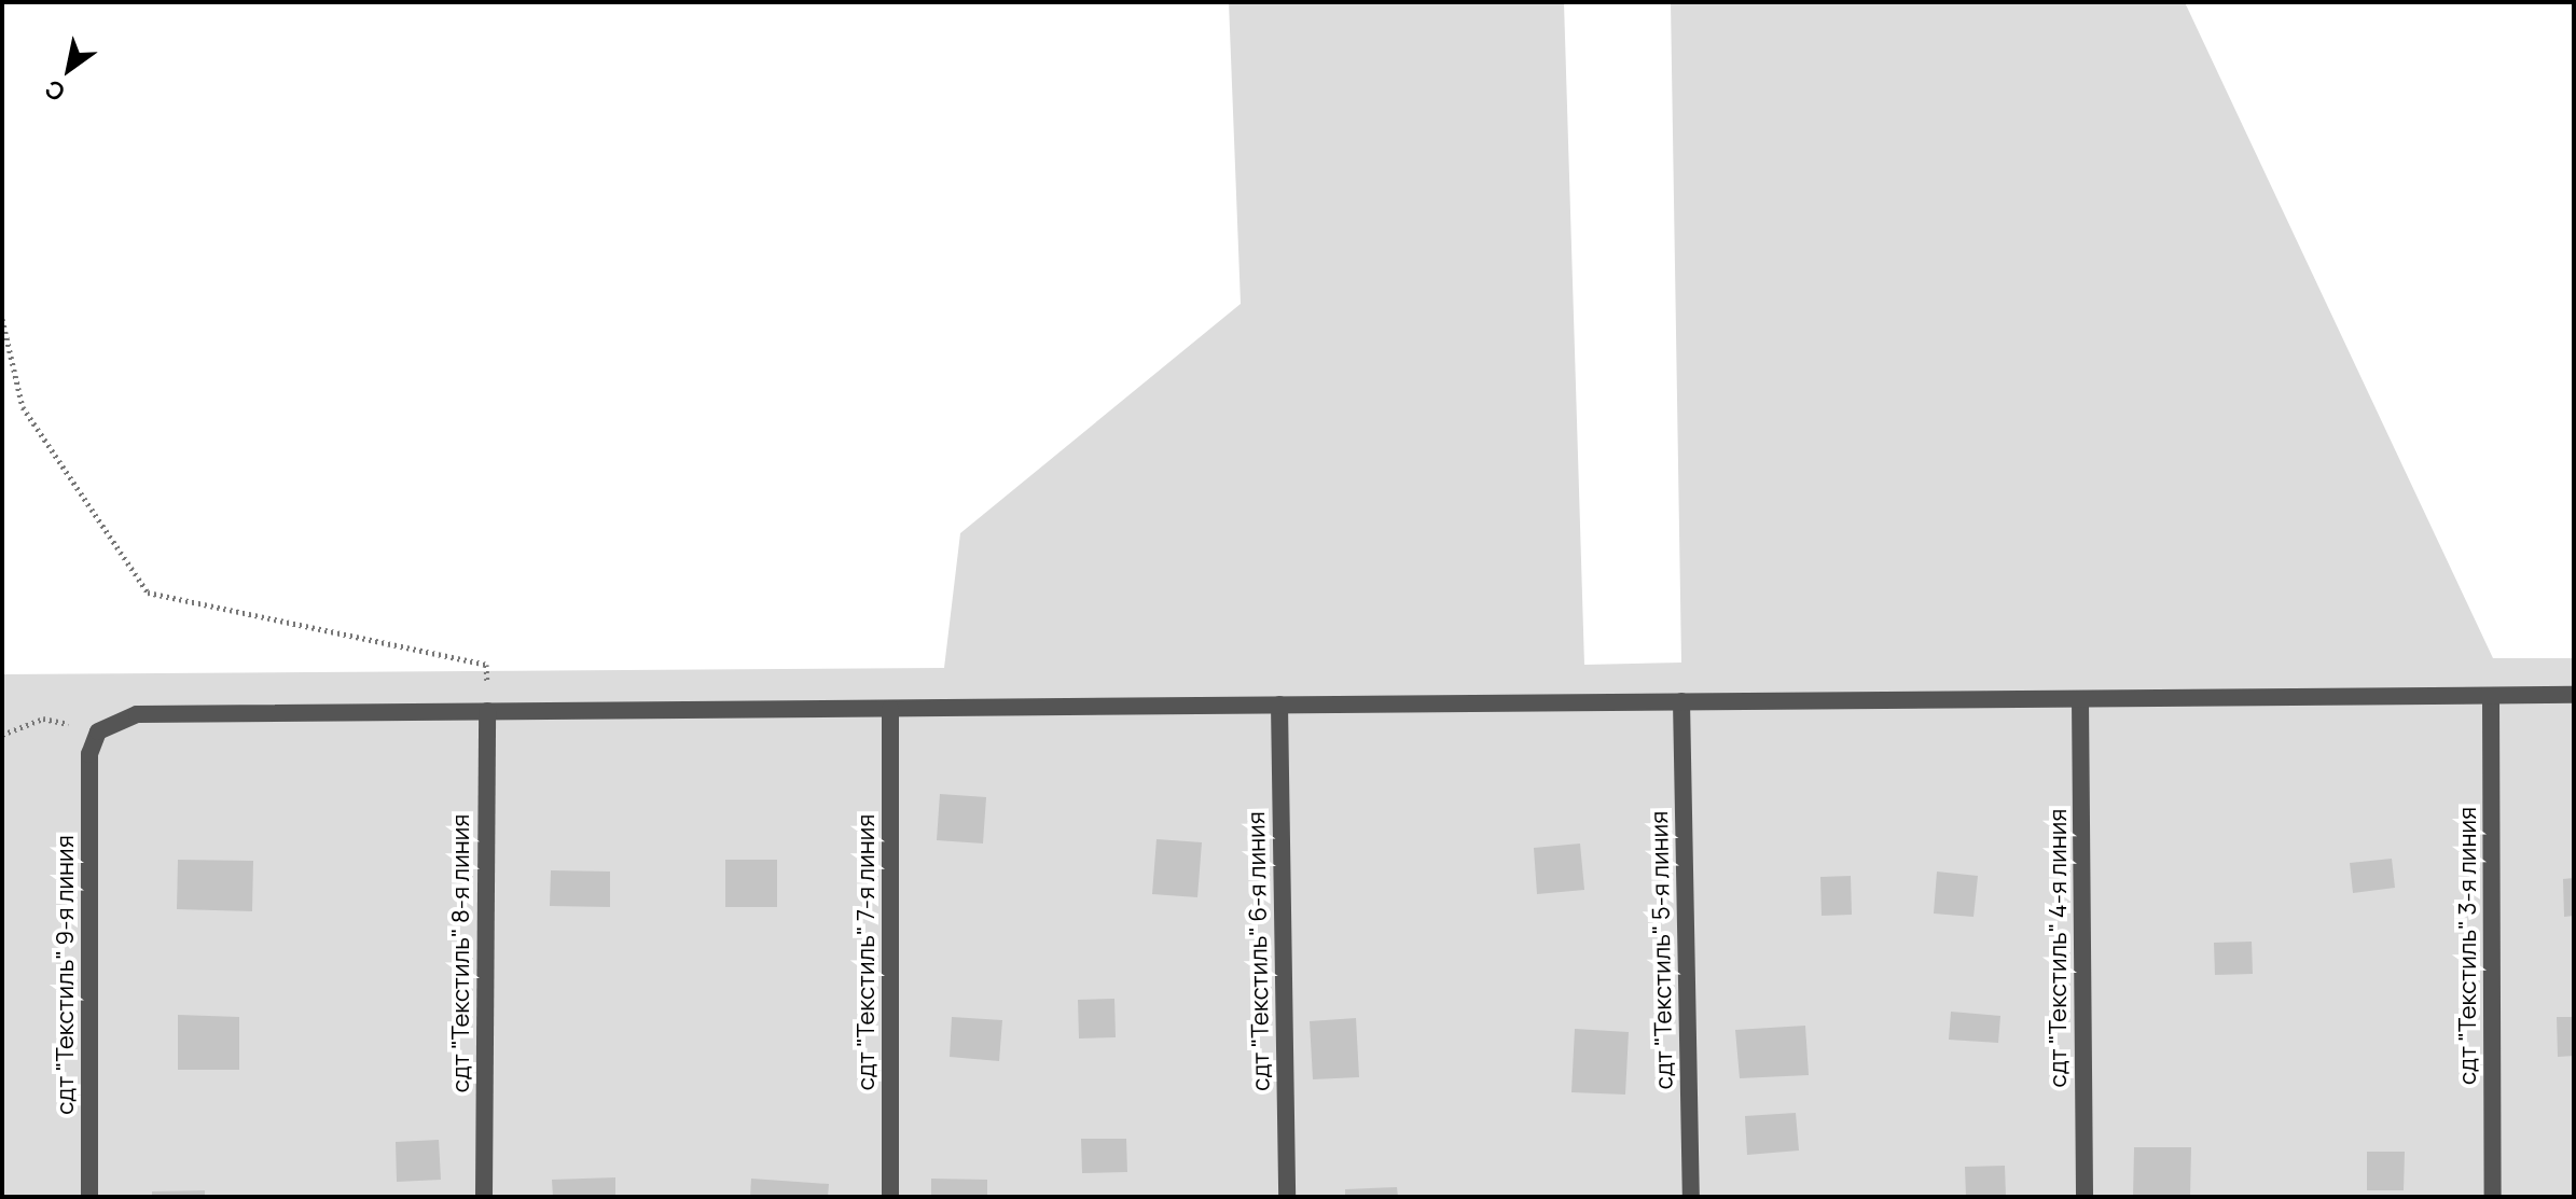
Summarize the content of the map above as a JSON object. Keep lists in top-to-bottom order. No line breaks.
{"streets":{"lane":["сдт \"Текстиль\" 3-я линия","сдт \"Текстиль\" 4-я линия","сдт \"Текстиль\" 5-я линия","сдт \"Текстиль\" 6-я линия","сдт \"Текстиль\" 7-я линия","сдт \"Текстиль\" 8-я линия","сдт \"Текстиль\" 9-я линия"]},"north":"bottom left"}
